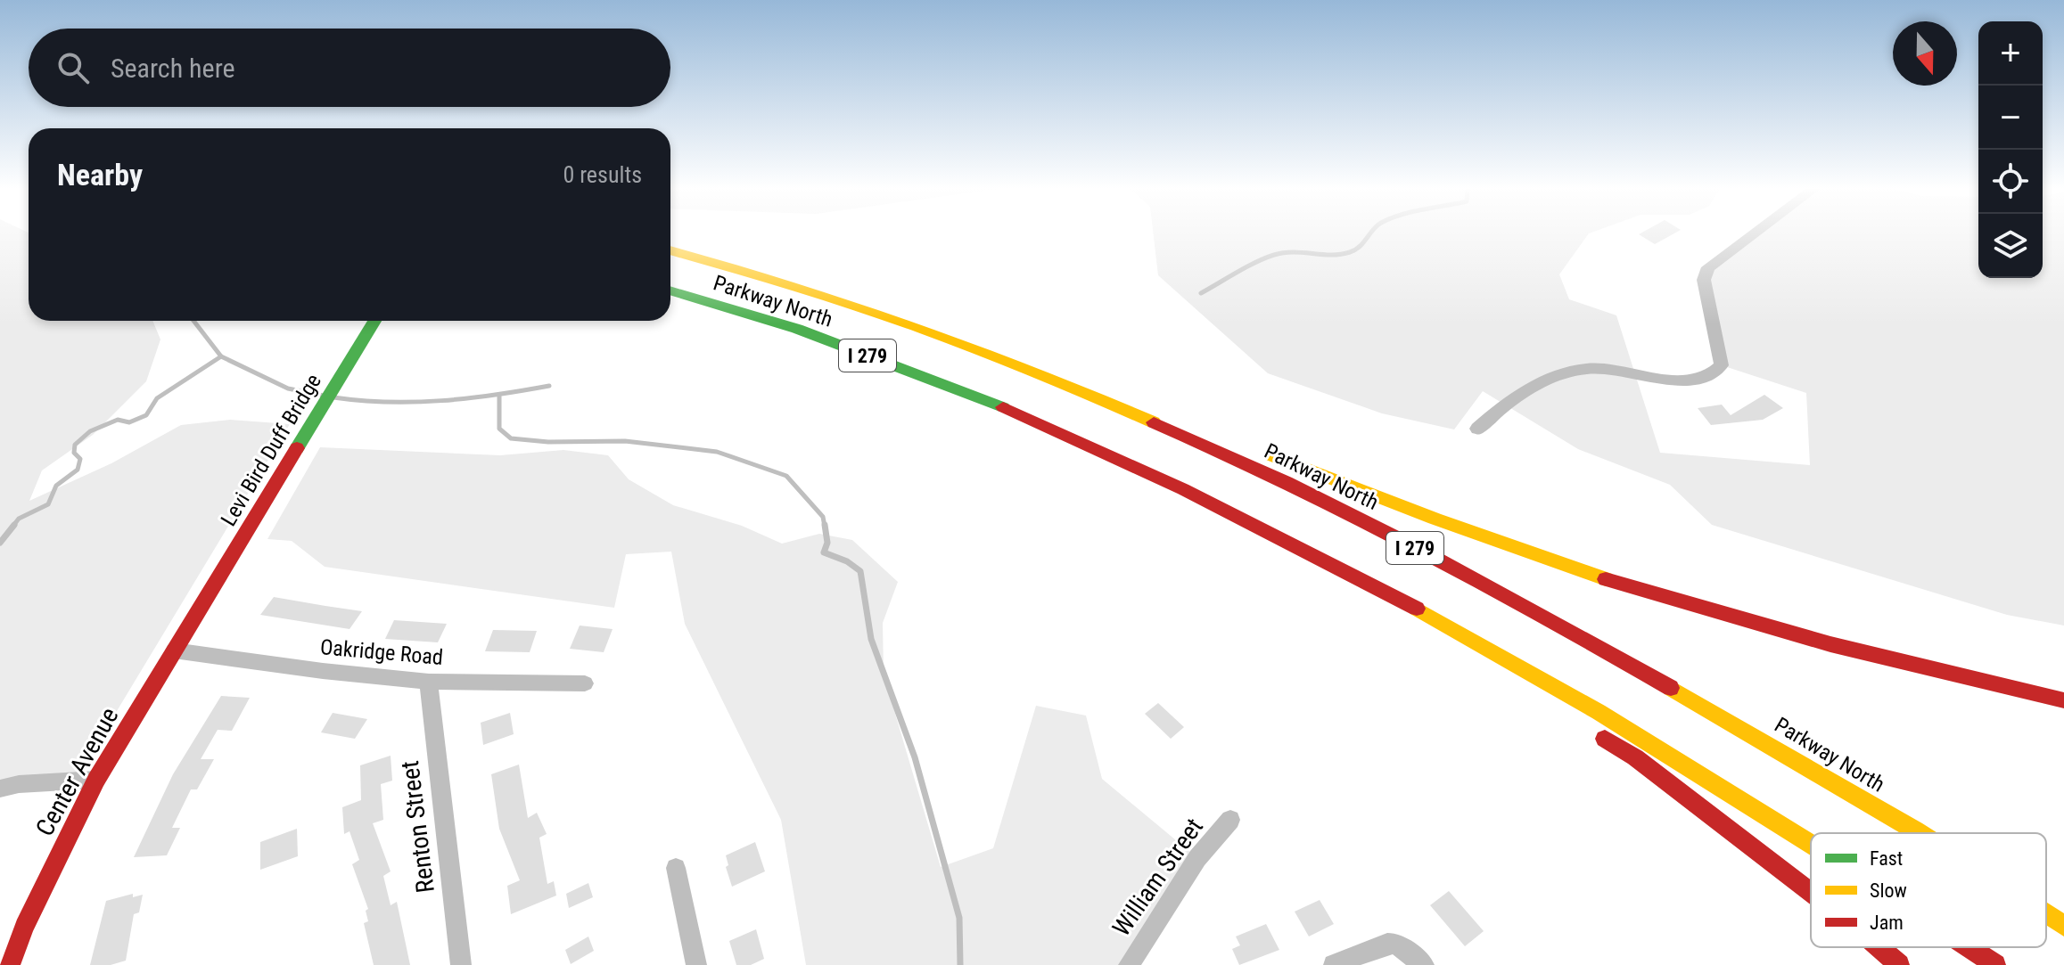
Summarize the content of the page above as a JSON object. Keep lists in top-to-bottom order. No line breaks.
{"streets":{"main road":["Parkway North","I 279","Levi Bird Duff Bridge","Center Avenue"],"street":["Oakridge Road","Renton Street","William Street"]},"crossings":[["Levi Bird Duff Bridge","Center Avenue"],["Oakridge Road","Center Avenue"],["Oakridge Road","Renton Street"]],"legend":["Fast","Slow","Jam"],"north":"bottom","page":{"map_buttons":["+","−"],"search":"Search here","heading":["Nearby","0 results"]}}
